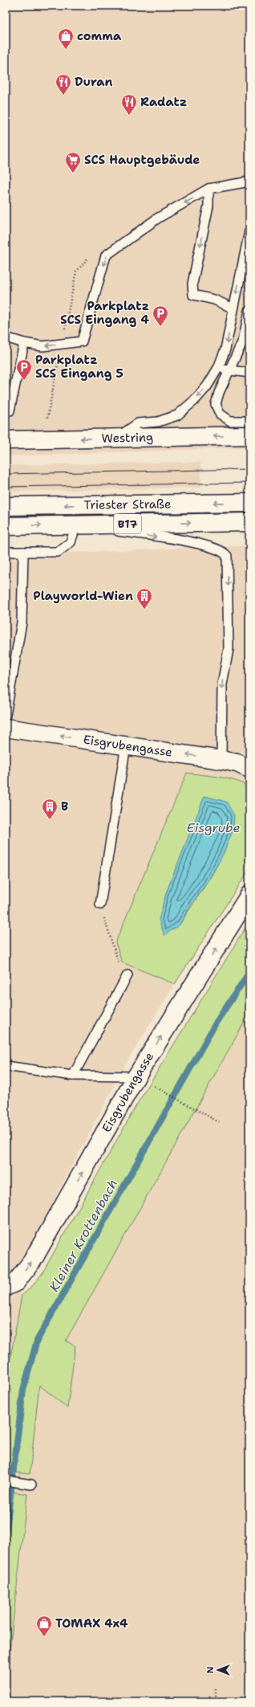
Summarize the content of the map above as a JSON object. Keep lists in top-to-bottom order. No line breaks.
{"streets":{"street":["Westring","Triester Straße","B17","Eisgrubengasse"]},"one_way":["Westring"],"water":["Eisgrube","Kleiner Krottenbach"],"places":{"shop":["comma","TOMAX 4x4"],"restaurant":["Duran","Radatz"],"supermarket":["SCS Hauptgebäude"],"parking":["Parkplatz SCS Eingang 4","Parkplatz SCS Eingang 5"],"building":["Playworld-Wien","B"]},"north":"left"}
